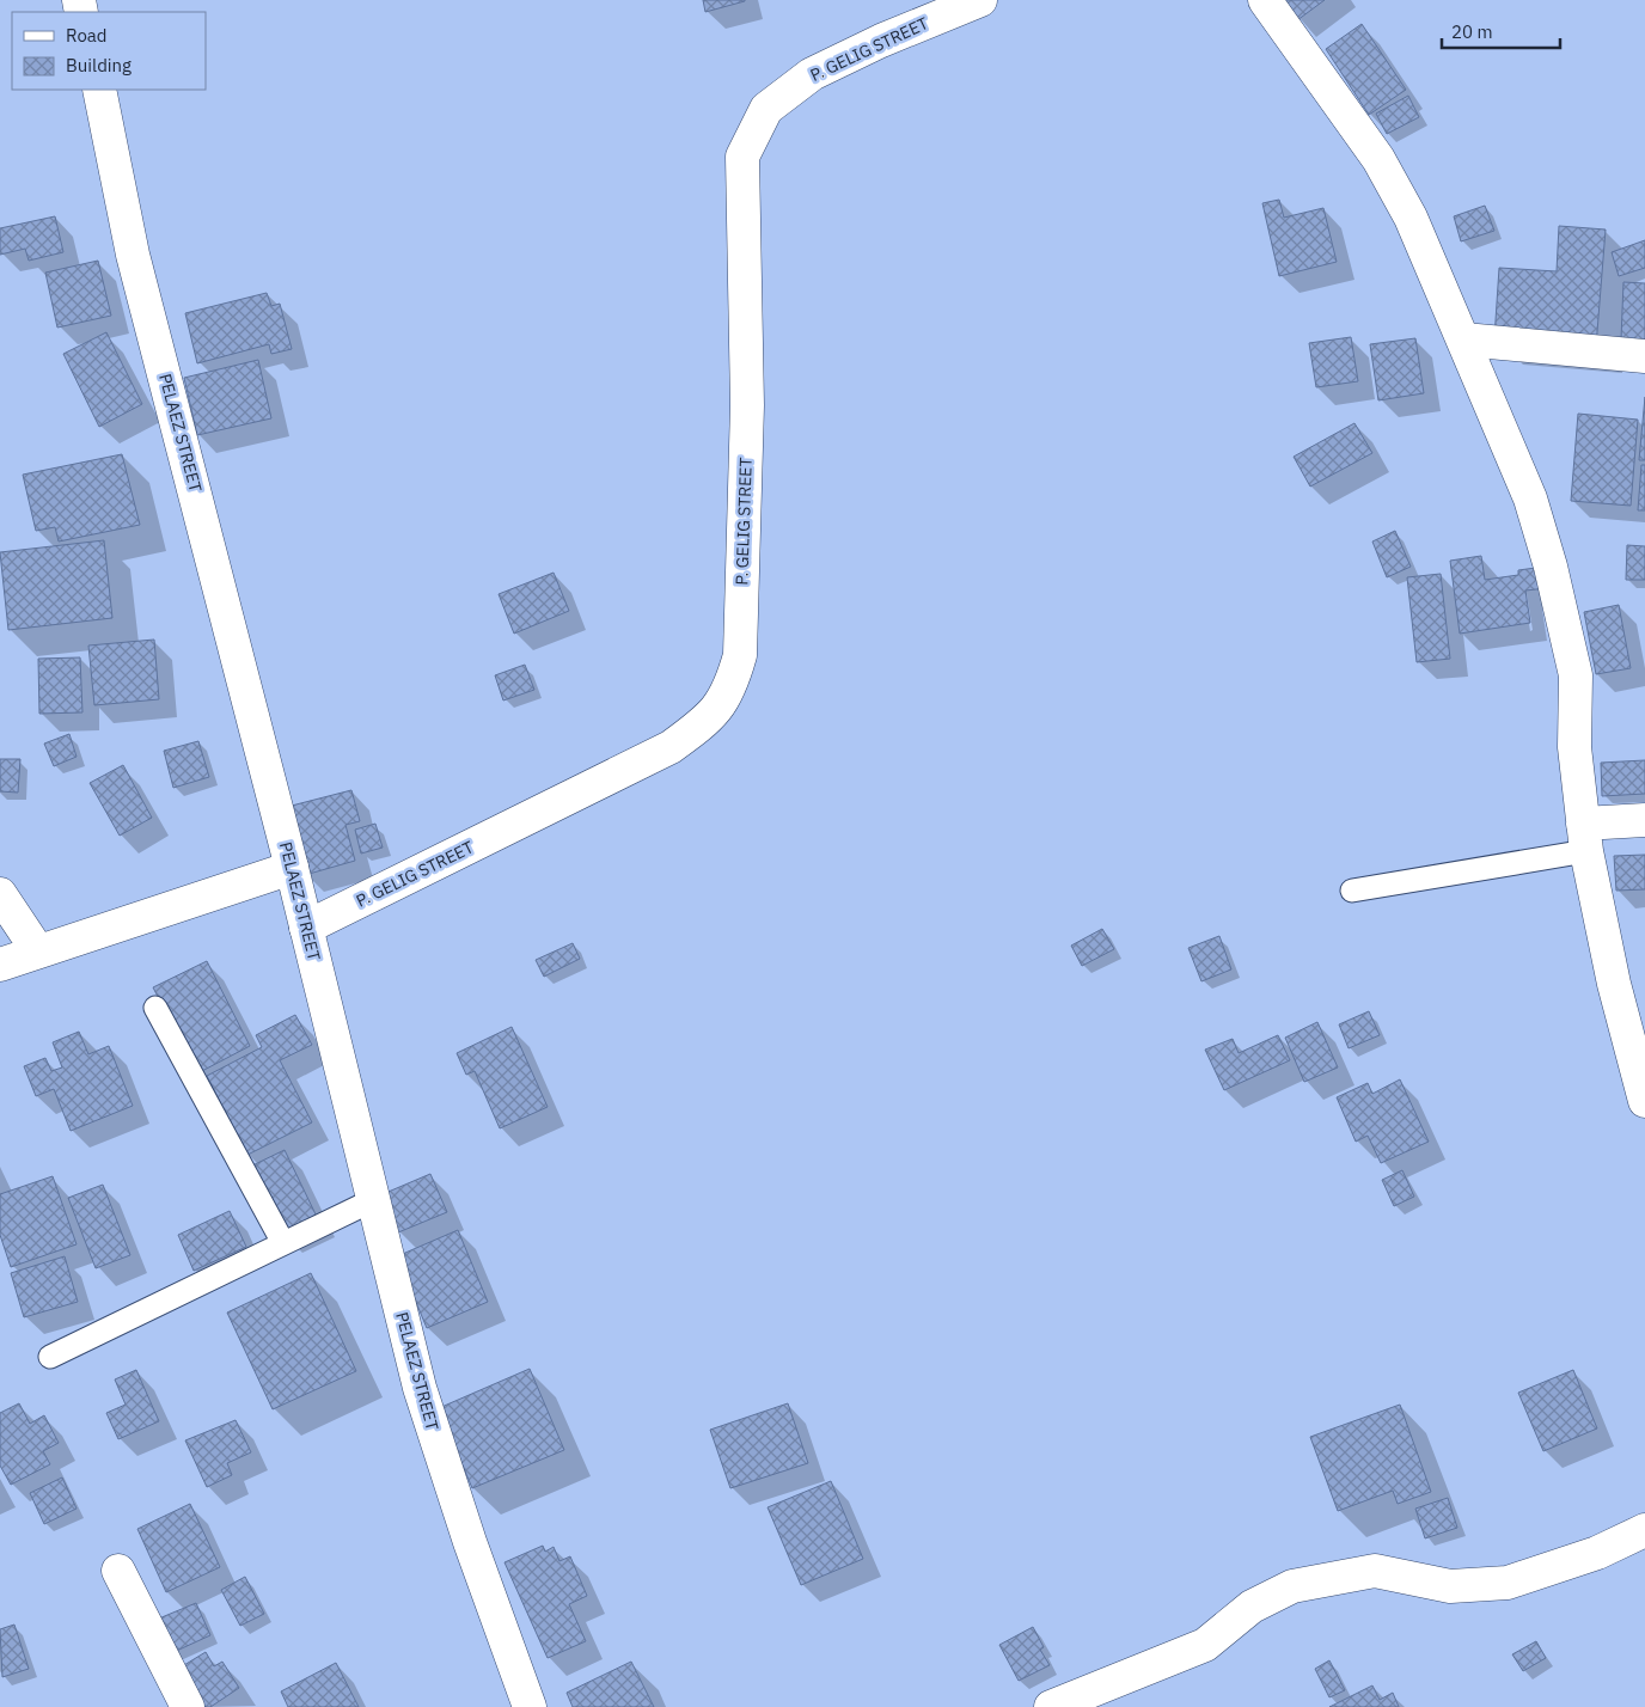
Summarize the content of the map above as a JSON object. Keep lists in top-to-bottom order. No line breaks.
{"streets":{"street":["P. GELIG STREET","PELAEZ STREET"]},"crossings":[["P. GELIG STREET","PELAEZ STREET"]],"legend":["Road","Building"],"scale_bar":"20 m"}
